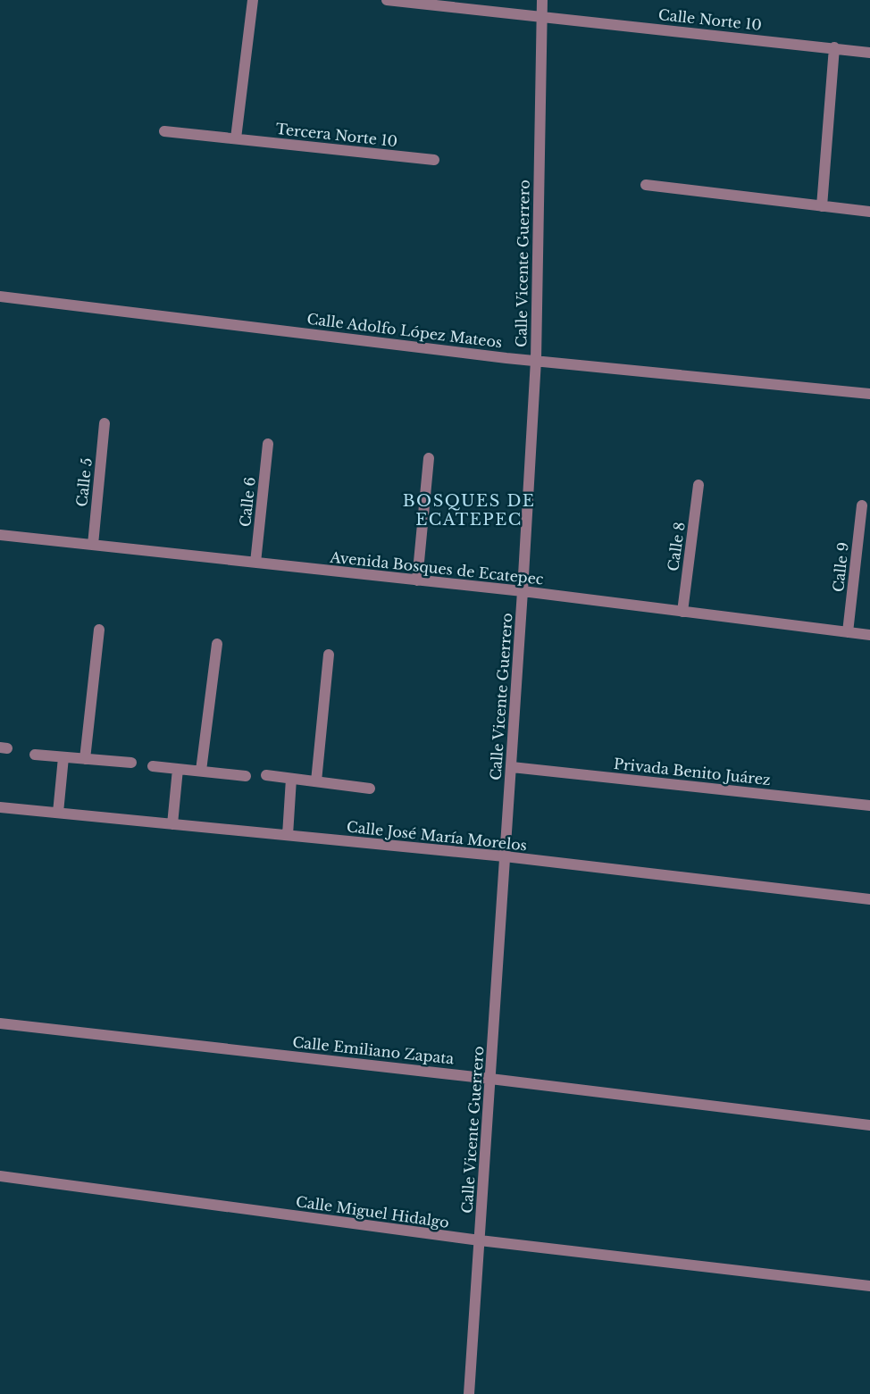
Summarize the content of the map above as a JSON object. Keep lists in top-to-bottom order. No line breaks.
{"streets":{"street":["Calle Norte 10","Tercera Norte 10","Calle Vicente Guerrero","Calle Adolfo López Mateos","Calle 5","Calle 6","Calle 8","Calle 9","Avenida Bosques de Ecatepec","Privada Benito Juárez","Calle José María Morelos","Calle Emiliano Zapata","Calle Miguel Hidalgo"]},"crossings":[["Calle Norte 10","Calle Vicente Guerrero"],["Calle Vicente Guerrero","Calle Adolfo López Mateos"],["Calle Vicente Guerrero","Avenida Bosques de Ecatepec"],["Calle Vicente Guerrero","Privada Benito Juárez"],["Calle Vicente Guerrero","Calle José María Morelos"],["Calle Vicente Guerrero","Calle Emiliano Zapata"],["Calle Vicente Guerrero","Calle Miguel Hidalgo"],["Calle 5","Avenida Bosques de Ecatepec"],["Calle 6","Avenida Bosques de Ecatepec"],["Calle 8","Avenida Bosques de Ecatepec"],["Calle 9","Avenida Bosques de Ecatepec"]],"districts":["BOSQUES DE ECATEPEC"]}
